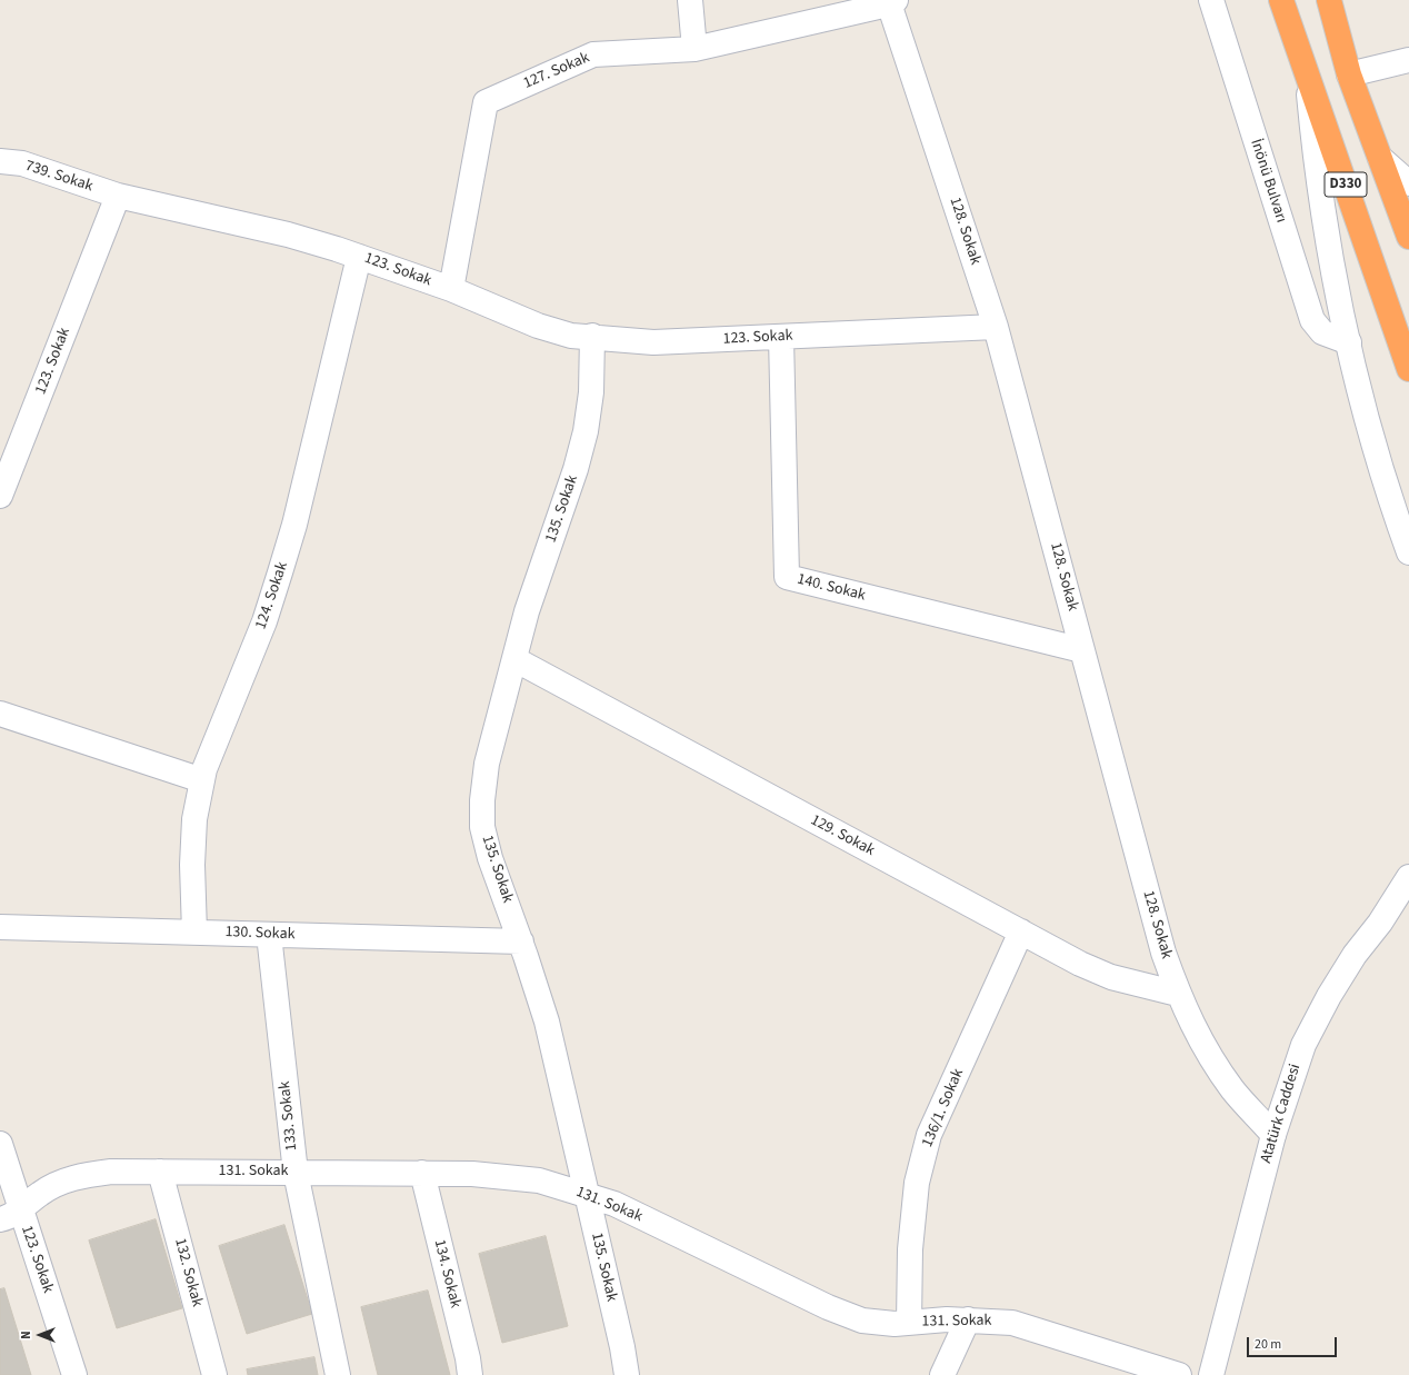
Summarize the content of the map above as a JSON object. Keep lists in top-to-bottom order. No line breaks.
{"streets":{"highway":["D330"],"street":["127. Sokak","739. Sokak","İnönü Bulvarı","128. Sokak","123. Sokak","135. Sokak","140. Sokak","124. Sokak","129. Sokak","130. Sokak","136/1. Sokak","Atatürk Caddesi","133. Sokak","131. Sokak","132. Sokak","134. Sokak"]},"crossings":[["127. Sokak","128. Sokak"],["127. Sokak","123. Sokak"],["739. Sokak","123. Sokak"],["128. Sokak","123. Sokak"],["128. Sokak","140. Sokak"],["128. Sokak","129. Sokak"],["128. Sokak","Atatürk Caddesi"],["123. Sokak","135. Sokak"],["123. Sokak","140. Sokak"],["123. Sokak","124. Sokak"],["123. Sokak","131. Sokak"],["135. Sokak","129. Sokak"],["135. Sokak","130. Sokak"],["135. Sokak","131. Sokak"],["124. Sokak","130. Sokak"],["129. Sokak","136/1. Sokak"],["130. Sokak","133. Sokak"],["136/1. Sokak","131. Sokak"],["133. Sokak","131. Sokak"],["131. Sokak","132. Sokak"],["131. Sokak","134. Sokak"]],"scale_bar":"20 m","north":"left"}
